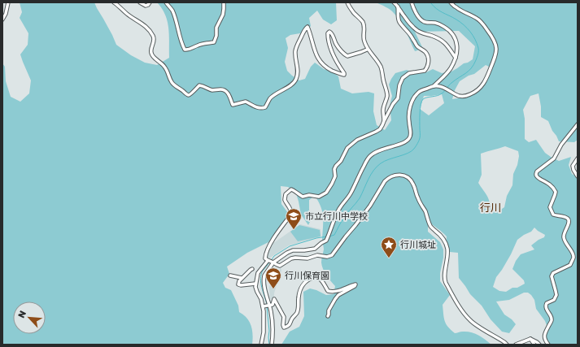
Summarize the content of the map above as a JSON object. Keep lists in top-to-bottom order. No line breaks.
{"districts":["行川"],"places":{"school or university":["市立行川中学校","行川保育園"],"place":["行川城址"]},"north":"top left"}
